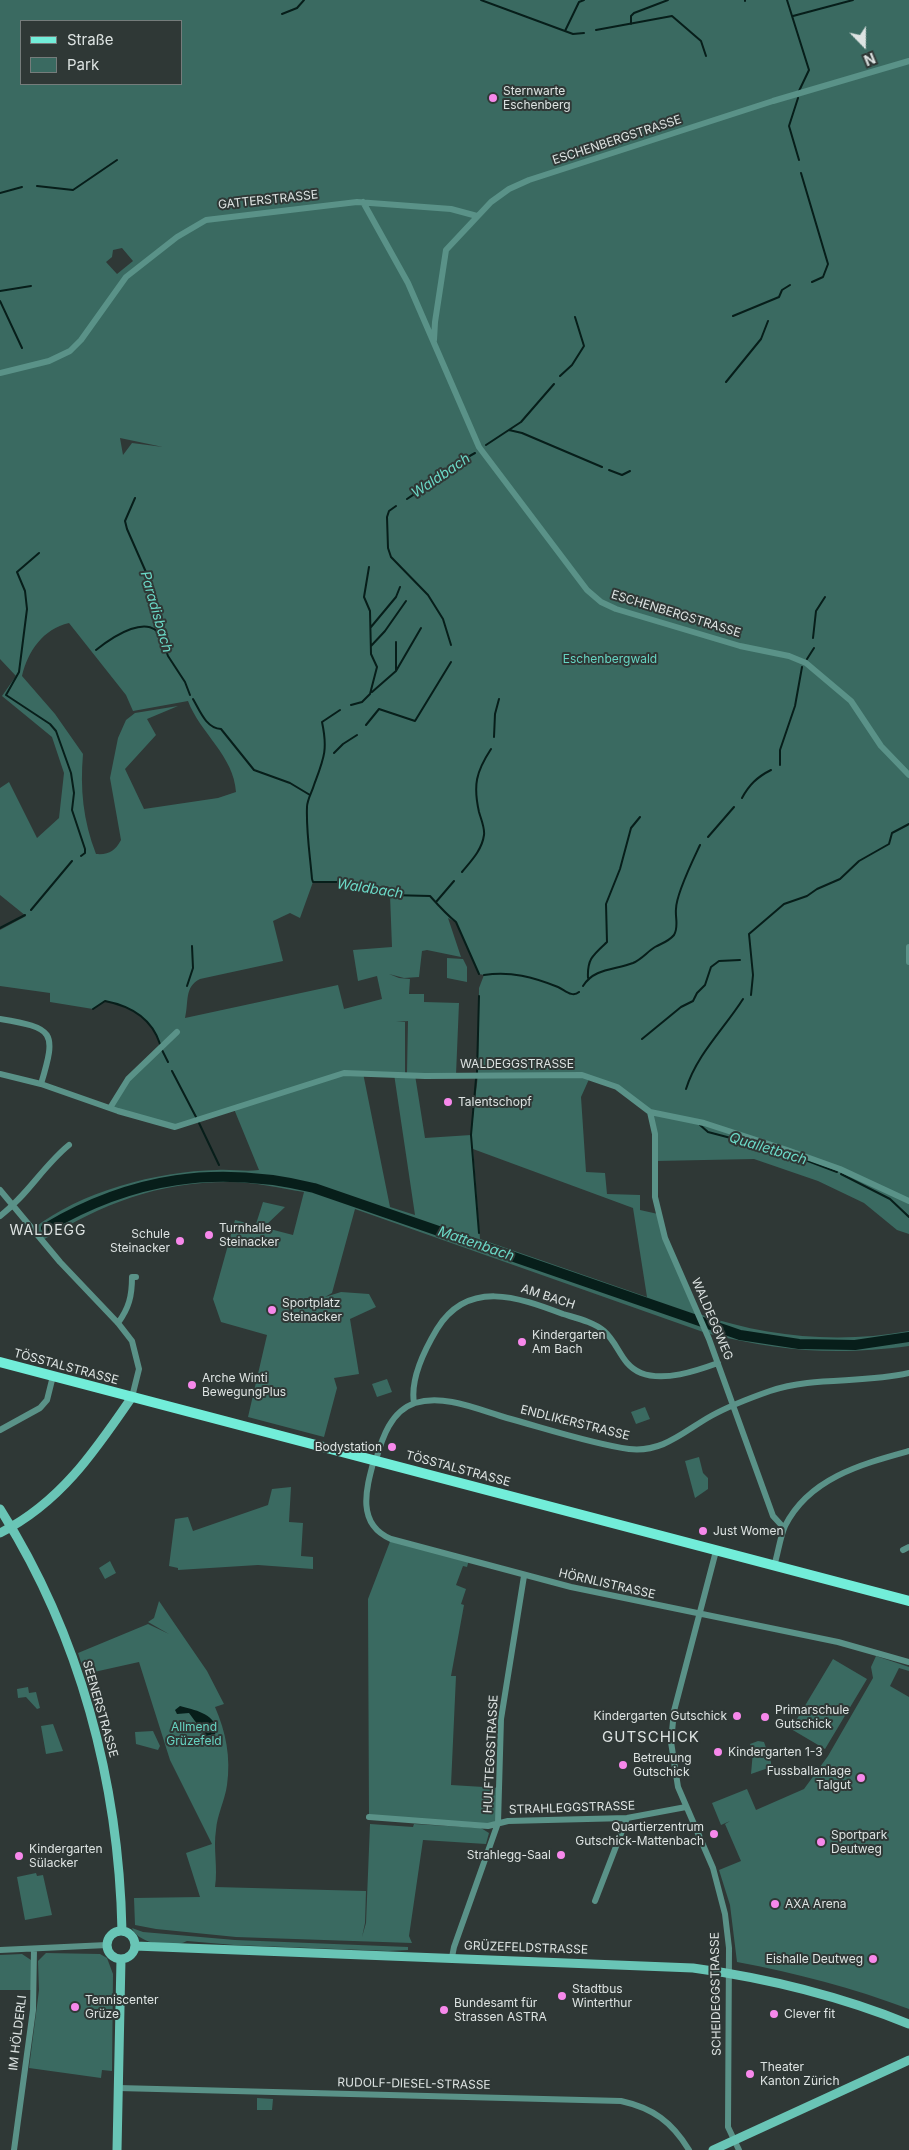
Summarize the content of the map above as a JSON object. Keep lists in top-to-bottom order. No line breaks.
{"streets":{"main road":["TÖSSTALSTRASSE","SEENERSTRASSE","GRÜZEFELDSTRASSE"],"street":["ESCHENBERGSTRASSE","GATTERSTRASSE","WALDEGGSTRASSE","AM BACH","WALDEGGWEG","ENDLIKERSTRASSE","HÖRNLISTRASSE","HULFTEGGSTRASSE","STRAHLEGGSTRASSE","SCHEIDEGGSTRASSE","IM HÖLDERLI","RUDOLF-DIESEL-STRASSE"]},"crossings":[["ESCHENBERGSTRASSE","GATTERSTRASSE"],["WALDEGGSTRASSE","WALDEGGWEG"],["AM BACH","WALDEGGWEG"],["AM BACH","ENDLIKERSTRASSE"],["WALDEGGWEG","ENDLIKERSTRASSE"],["TÖSSTALSTRASSE","HÖRNLISTRASSE"],["TÖSSTALSTRASSE","SCHEIDEGGSTRASSE"],["HÖRNLISTRASSE","HULFTEGGSTRASSE"],["HÖRNLISTRASSE","SCHEIDEGGSTRASSE"],["SEENERSTRASSE","GRÜZEFELDSTRASSE"],["HULFTEGGSTRASSE","STRAHLEGGSTRASSE"],["HULFTEGGSTRASSE","GRÜZEFELDSTRASSE"],["STRAHLEGGSTRASSE","SCHEIDEGGSTRASSE"],["GRÜZEFELDSTRASSE","SCHEIDEGGSTRASSE"]],"districts":["WALDEGG","GUTSCHICK"],"water":["Waldbach","Paradisbach","Qualletbach","Mattenbach"],"parks":["Eschenbergwald","Allmend Grüzefeld"],"places":["Sternwarte Eschenberg","Talentschopf","Turnhalle Steinacker","Schule Steinacker","Sportplatz Steinacker","Kindergarten Am Bach","Arche Winti BewegungPlus","Bodystation","Just Women","Kindergarten Gutschick","Primarschule Gutschick","Kindergarten 1-3","Betreuung Gutschick","Fussballanlage Talgut","Quartierzentrum Gutschick-Mattenbach","Sportpark Deutweg","Strahlegg-Saal","Kindergarten Sülacker","AXA Arena","Eishalle Deutweg","Stadtbus Winterthur","Tenniscenter Grüze","Bundesamt für Strassen ASTRA","Clever fit","Theater Kanton Zürich"],"legend":["Straße","Park"],"north":"bottom"}
